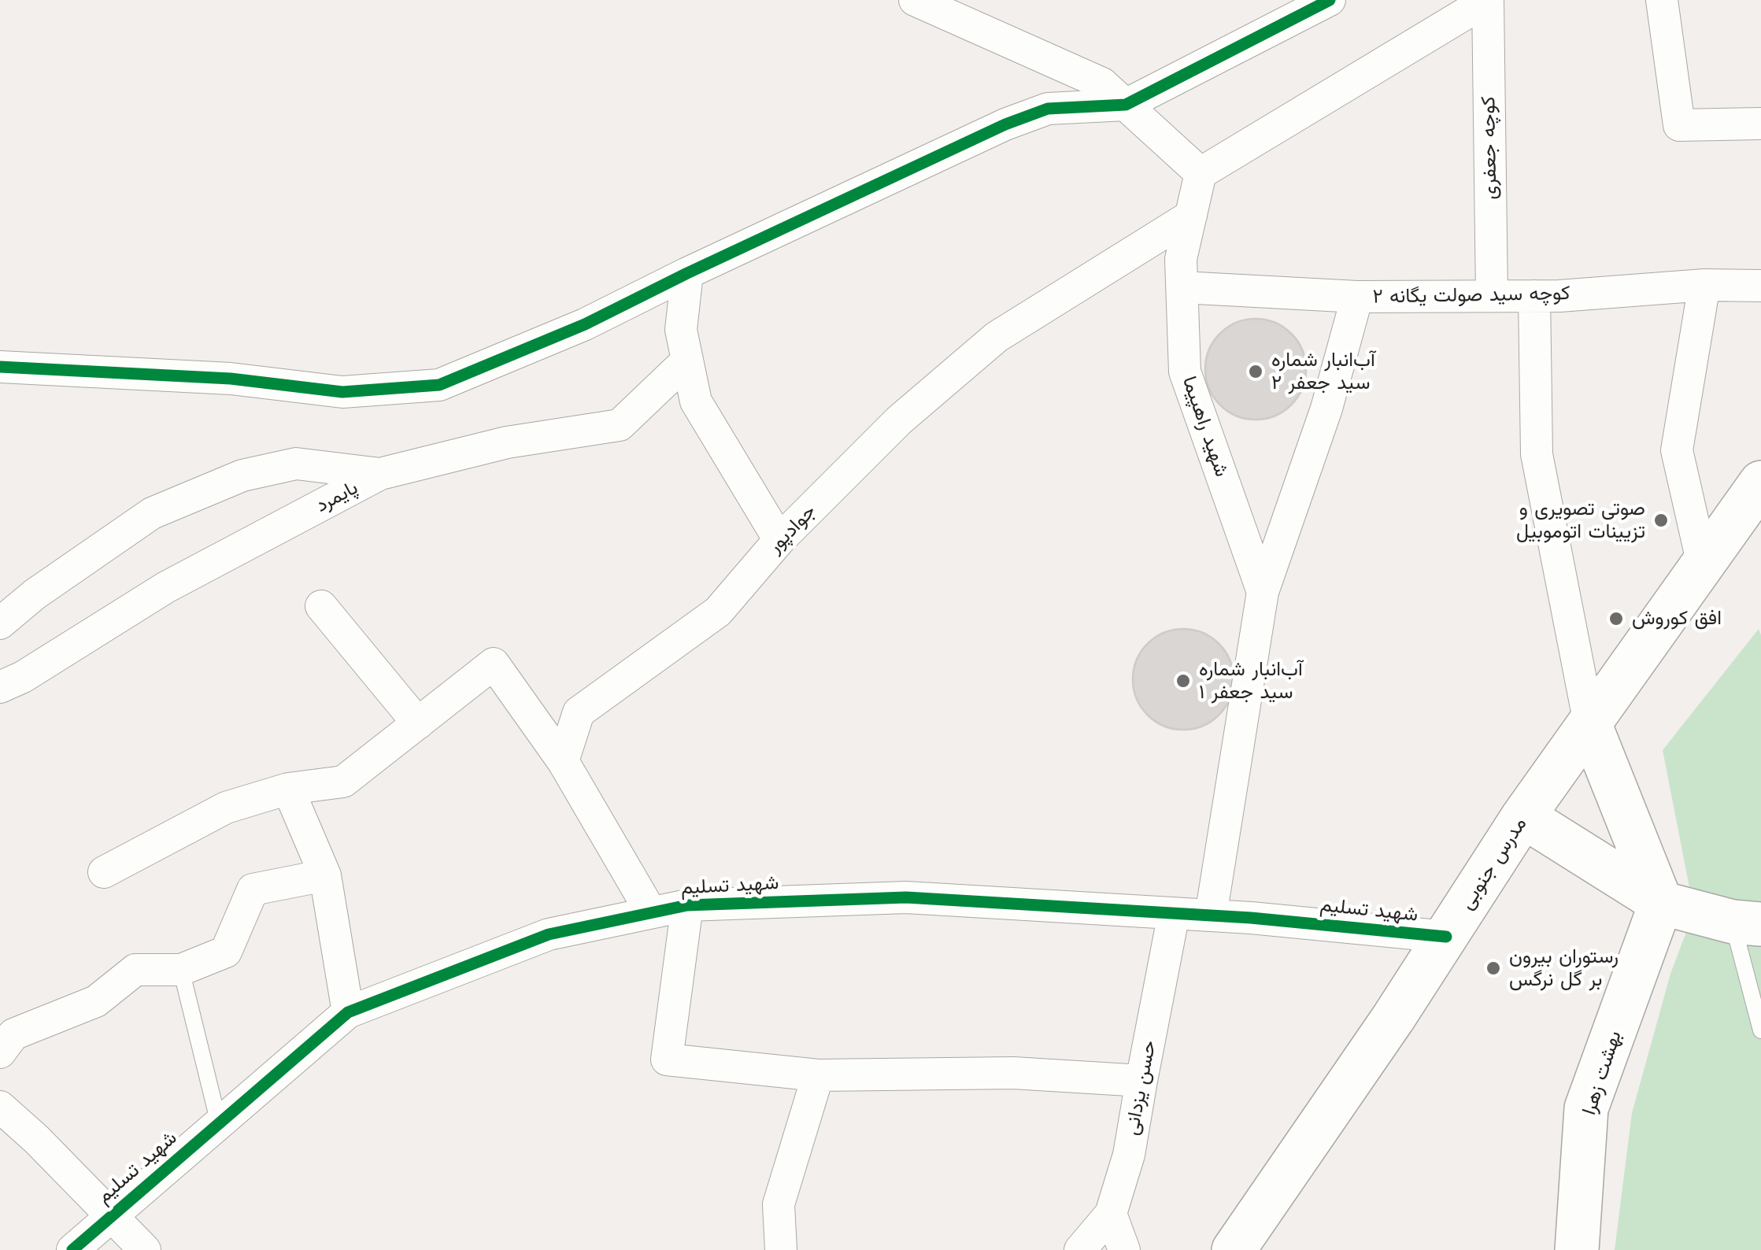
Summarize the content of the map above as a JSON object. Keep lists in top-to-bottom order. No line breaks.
{"streets":{"main road":["مدرس جنوبی","بهشت زهرا"],"street":["کوچه جعفری","کوچه سید صولت یگانه ۲","شهید راهپیما","پایمرد","جوادپور","شهید تسلیم","حسن یزدانی"]},"crossings":[["کوچه جعفری","کوچه سید صولت یگانه ۲"],["کوچه سید صولت یگانه ۲","شهید راهپیما"],["شهید راهپیما","جوادپور"],["شهید راهپیما","شهید تسلیم"],["مدرس جنوبی","شهید تسلیم"],["شهید تسلیم","حسن یزدانی"]],"places":["آب‌انبار شماره ۲ سید جعفر","صوتی تصویری و تزیینات اتوموبیل","افق کوروش","آب‌انبار شماره ۱ سید جعفر","رستوران بیرون بر گل نرگس"]}
